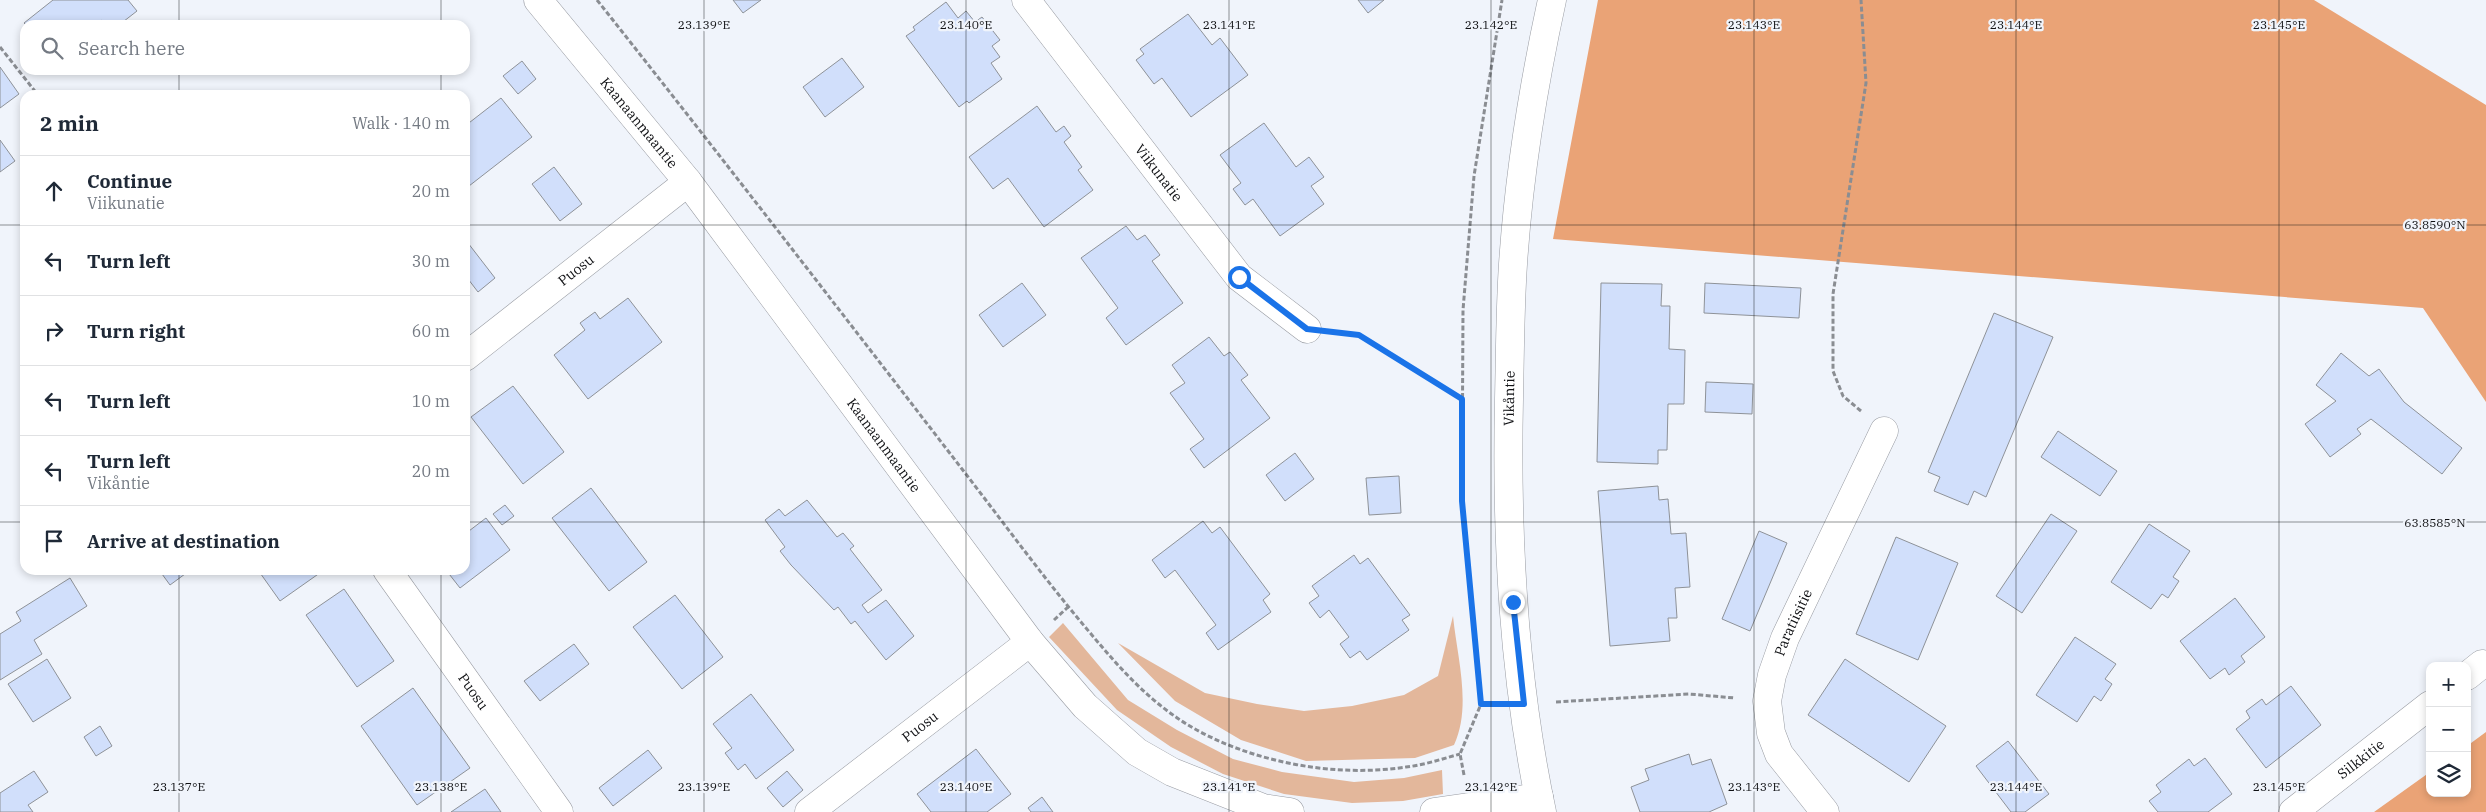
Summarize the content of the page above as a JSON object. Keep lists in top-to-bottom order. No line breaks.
{"streets":{"street":["Kaanaanmaantie","Viikunatie","Puosu","Vikåntie","Paratiisitie","Silkkitie"]},"crossings":[["Kaanaanmaantie","Puosu"]],"page":{"search":"Search here","heading":["2 min","Walk · 140 m"],"list":[["Continue","Viikunatie","20 m"],["Turn left","30 m"],["Turn right","60 m"],["Turn left","10 m"],["Turn left","Vikåntie","20 m"],"Arrive at destination"],"map_buttons":["+","−"]},"coordinates":["23.139°E","23.140°E","23.141°E","23.142°E","23.143°E","23.144°E","23.145°E","63.8590°N","63.8585°N","23.137°E","23.138°E"]}
